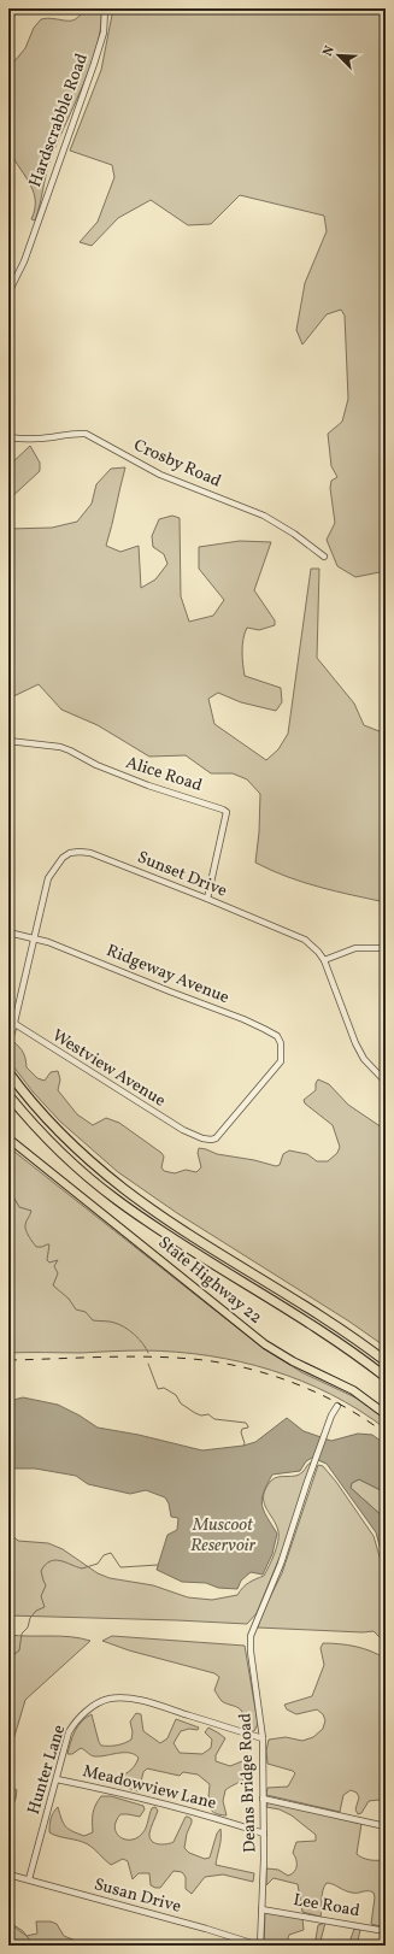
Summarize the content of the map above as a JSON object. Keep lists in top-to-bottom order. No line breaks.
{"streets":{"main road":["State Highway 22"],"street":["Hardscrabble Road","Crosby Road","Alice Road","Sunset Drive","Ridgeway Avenue","Westview Avenue","Hunter Lane","Deans Bridge Road","Meadowview Lane","Susan Drive","Lee Road"]},"crossings":[["Alice Road","Sunset Drive"],["Sunset Drive","Ridgeway Avenue"],["Sunset Drive","Westview Avenue"],["Ridgeway Avenue","Westview Avenue"],["Hunter Lane","Deans Bridge Road"],["Hunter Lane","Meadowview Lane"],["Hunter Lane","Susan Drive"],["Deans Bridge Road","Meadowview Lane"],["Deans Bridge Road","Susan Drive"],["Deans Bridge Road","Lee Road"]],"water":["Muscoot Reservoir"],"north":"top left"}
